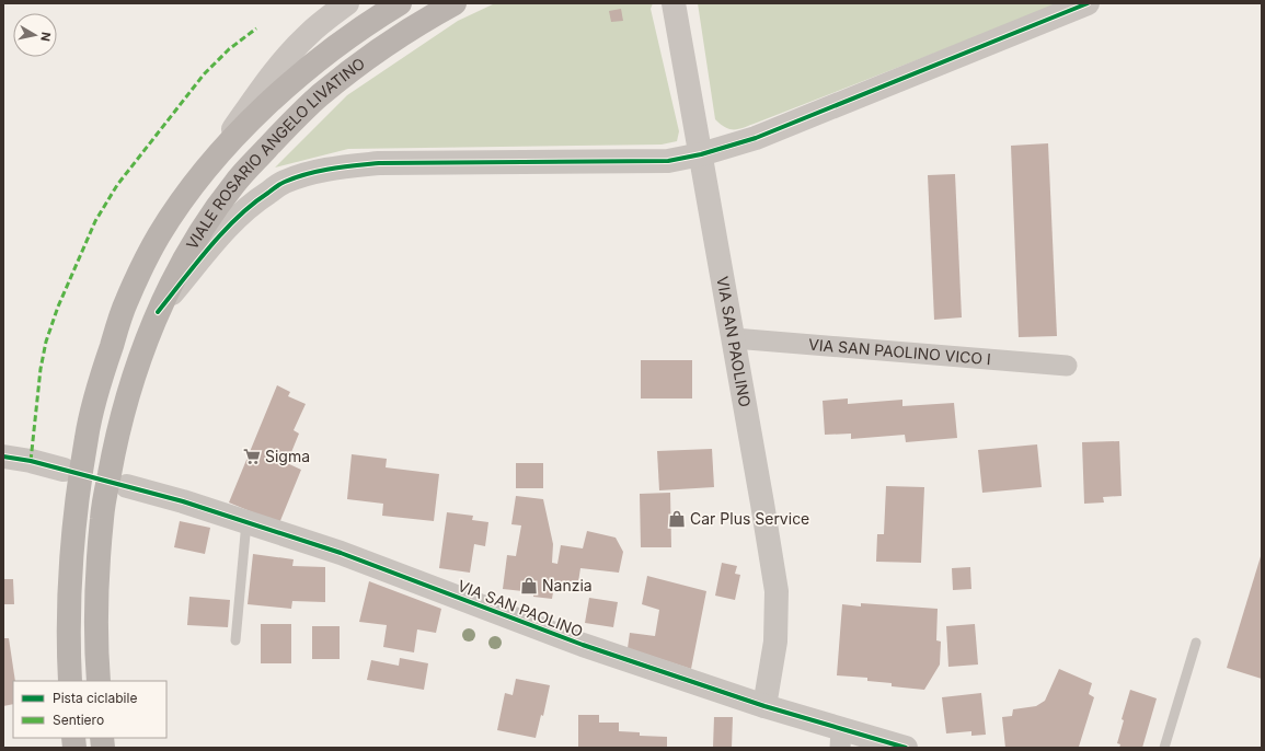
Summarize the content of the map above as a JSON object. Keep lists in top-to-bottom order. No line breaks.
{"streets":{"main road":["VIALE ROSARIO ANGELO LIVATINO"],"street":["VIA SAN PAOLINO","VIA SAN PAOLINO VICO I"]},"crossings":[["VIA SAN PAOLINO","VIA SAN PAOLINO VICO I"]],"places":{"supermarket":["Sigma"],"shop":["Car Plus Service","Nanzia"]},"legend":["Pista ciclabile","Sentiero"],"north":"right"}
